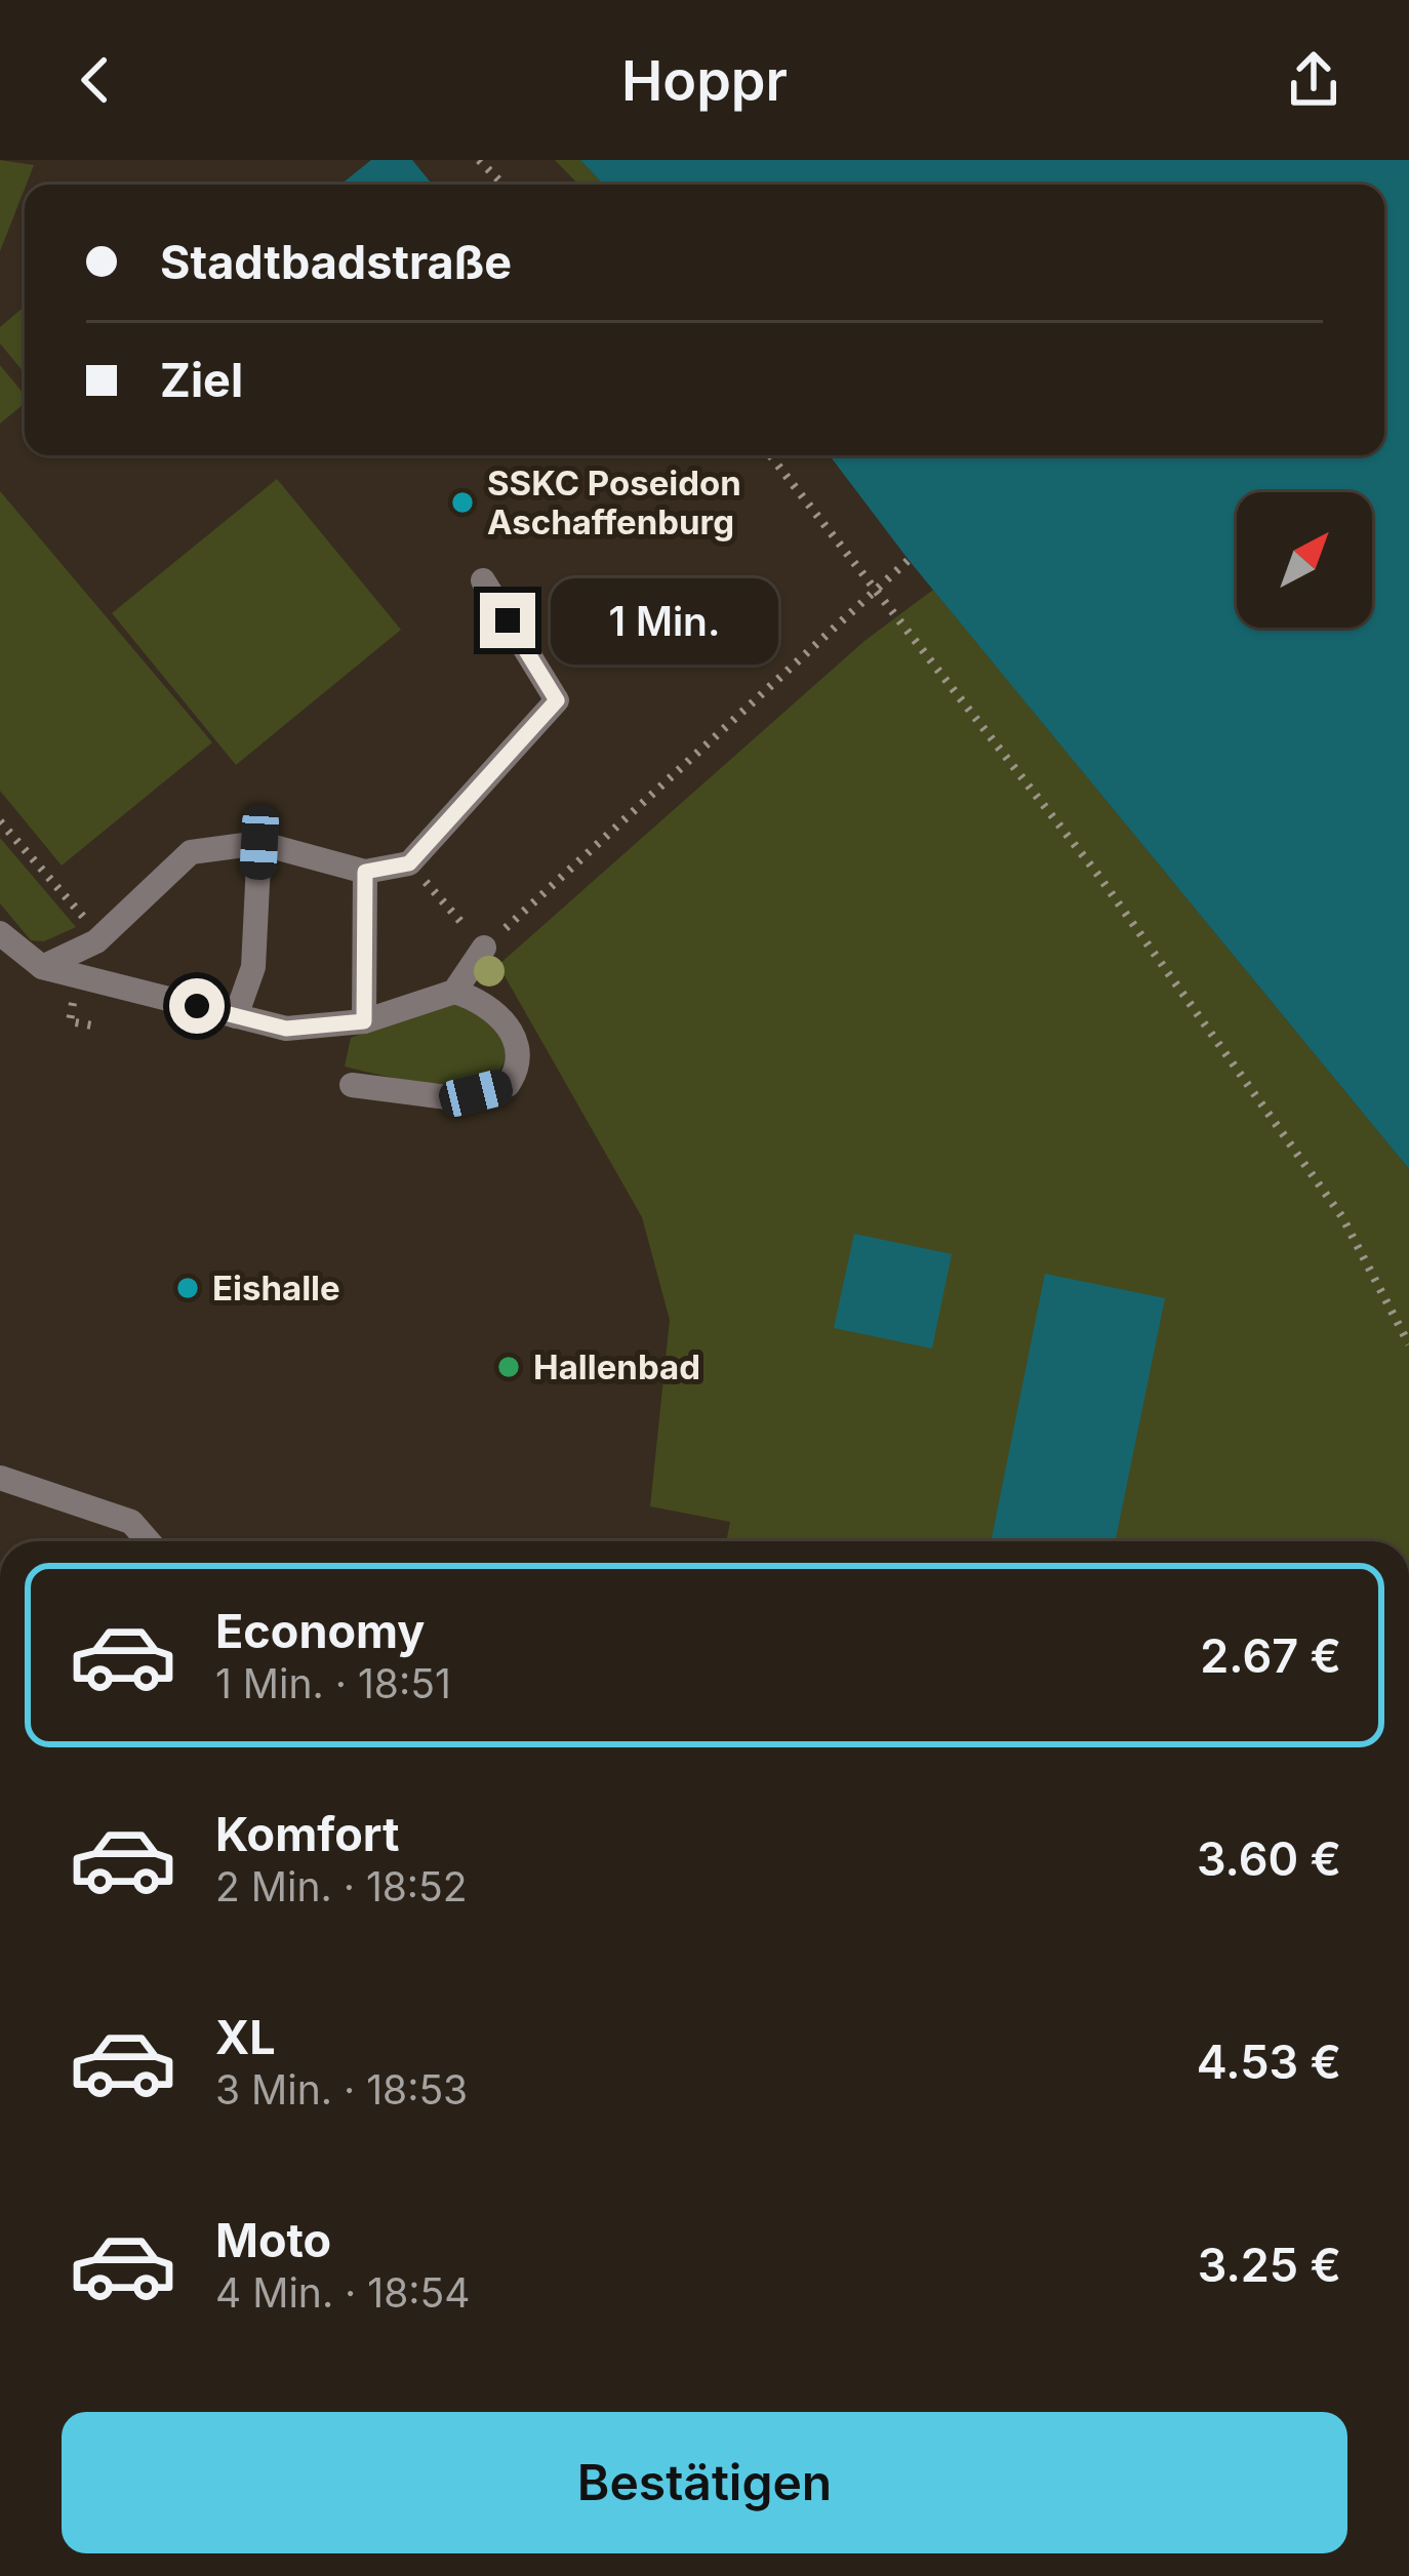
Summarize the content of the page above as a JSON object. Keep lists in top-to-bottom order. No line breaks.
{"places":["SSKC Poseidon Aschaffenburg","Eishalle","Hallenbad"],"north":"top right","page":{"header":"Hoppr","banner":["Stadtbadstraße","Ziel"],"bubble":"1 Min.","list":[{"name":"Economy","note":"1 Min. · 18:51","value":"2.67 €"},{"name":"Komfort","note":"2 Min. · 18:52","value":"3.60 €"},{"name":"XL","note":"3 Min. · 18:53","value":"4.53 €"},{"name":"Moto","note":"4 Min. · 18:54","value":"3.25 €"}],"buttons":"Bestätigen"}}
